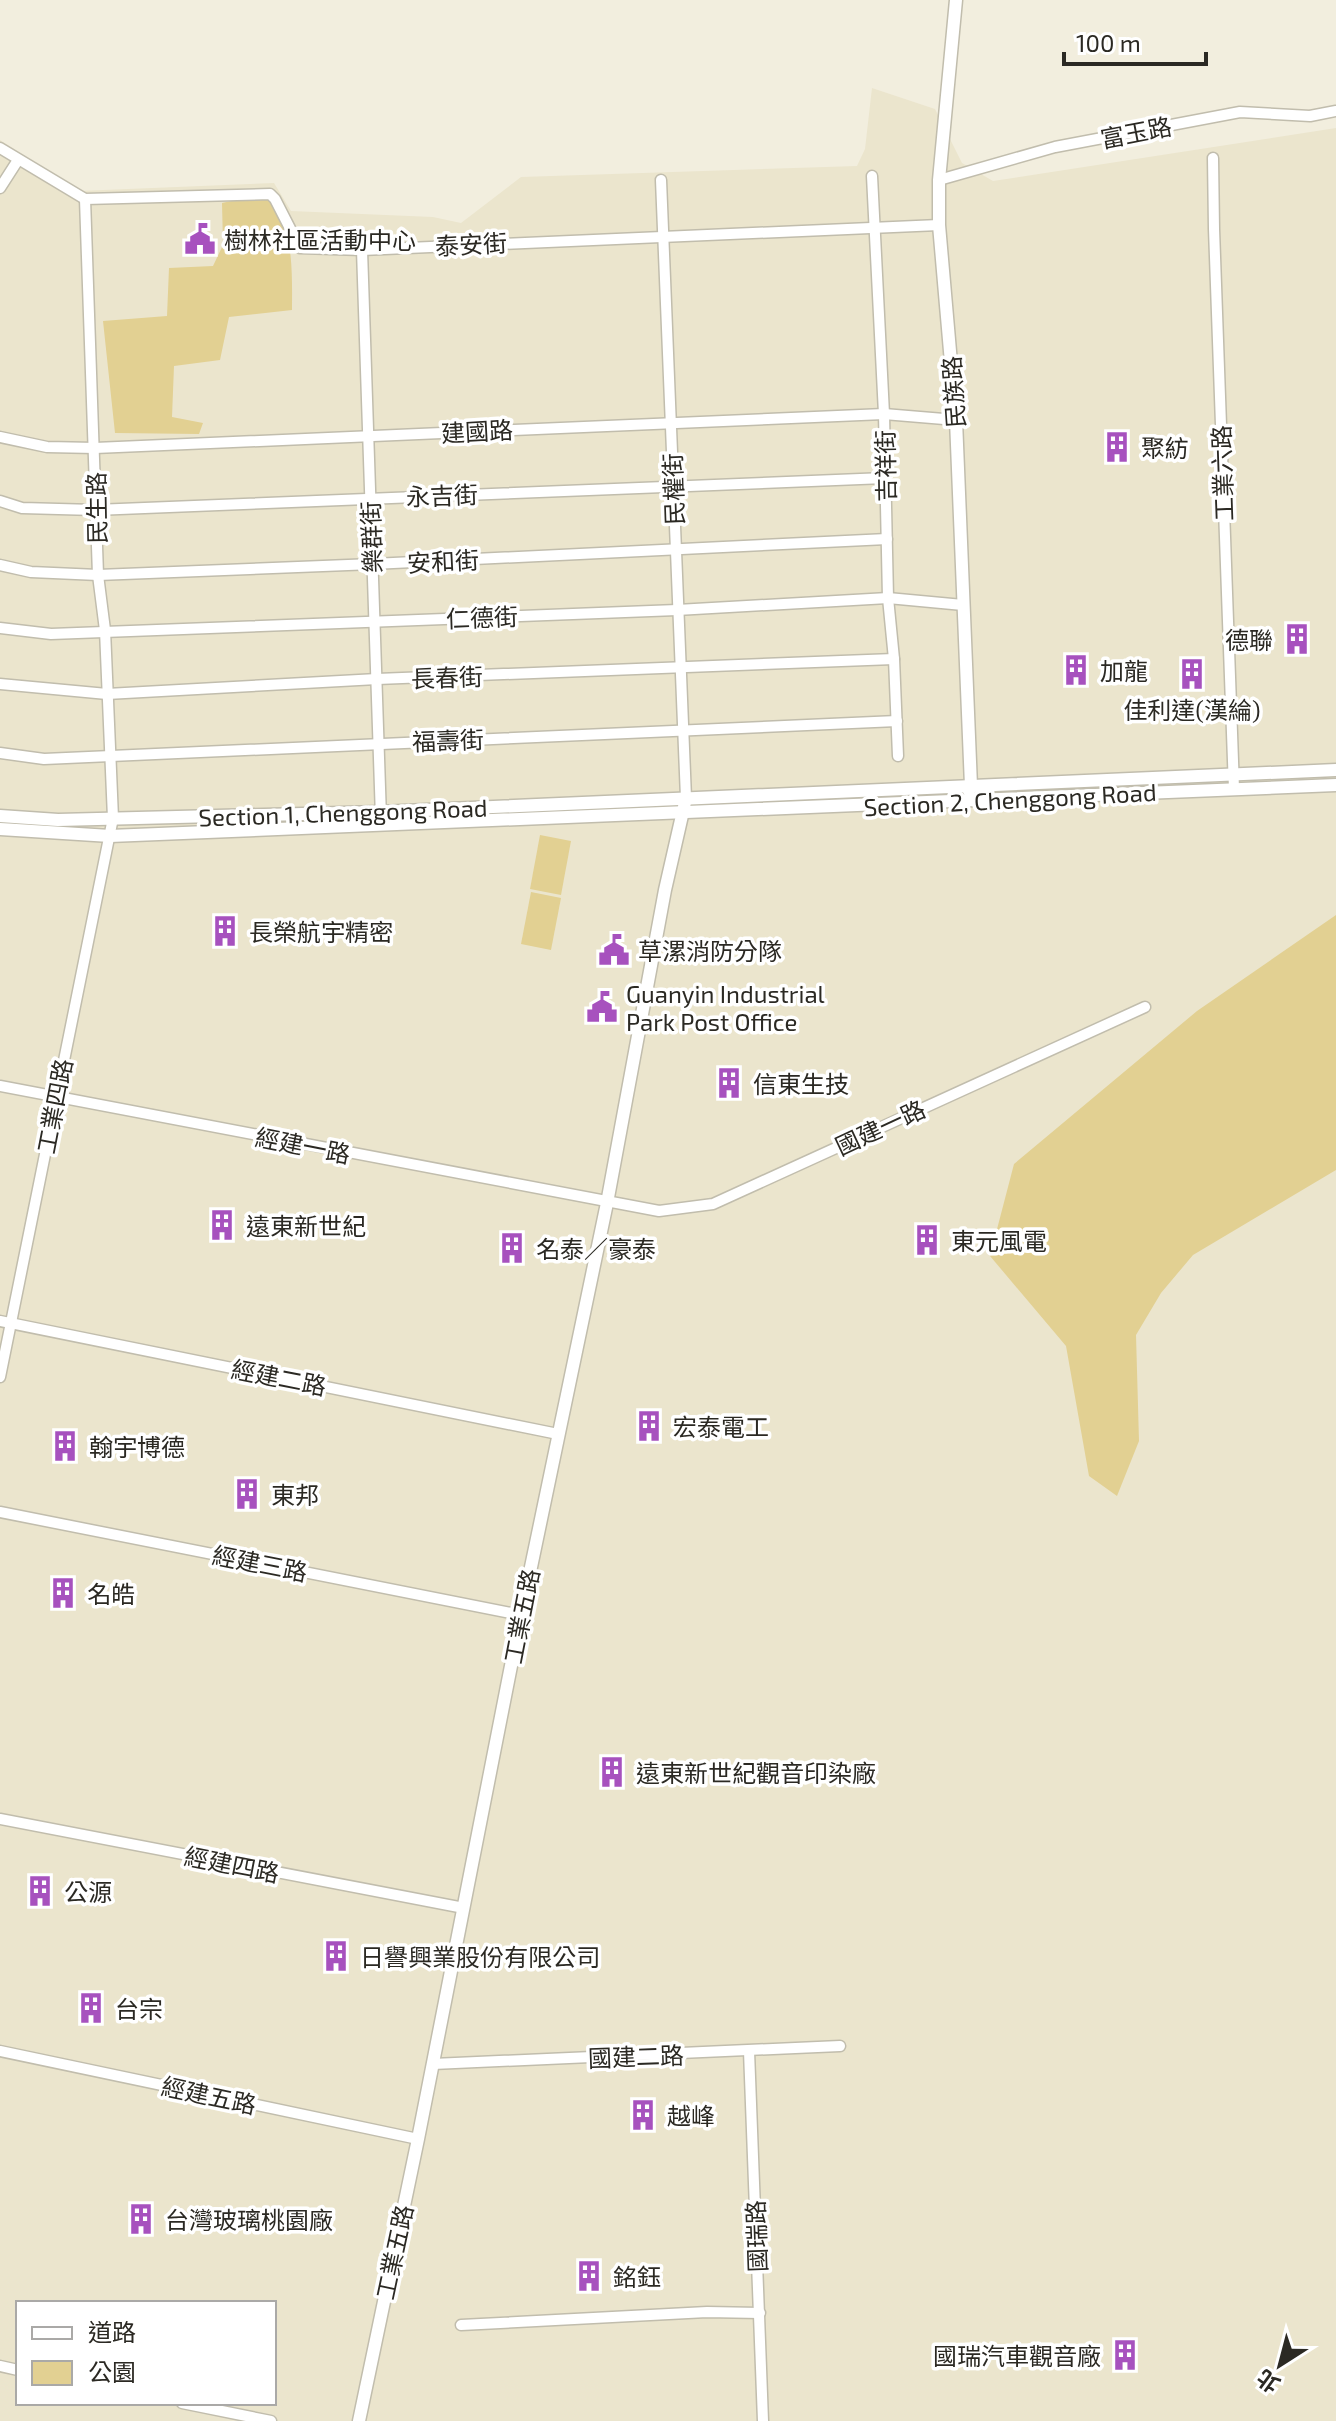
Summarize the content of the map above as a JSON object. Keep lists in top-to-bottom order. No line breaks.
{"streets":{"street":["富玉路","泰安街","民族路","建國路","吉祥街","工業六路","民權街","永吉街","民生路","樂群街","安和街","仁德街","長春街","福壽街","Section 2, Chenggong Road","Section 1, Chenggong Road","工業四路","國建一路","經建一路","經建二路","經建三路","工業五路","經建四路","國建二路","經建五路","國瑞路"]},"crossings":[["富玉路","民族路"],["泰安街","民族路"],["泰安街","吉祥街"],["泰安街","民權街"],["泰安街","民生路"],["泰安街","樂群街"],["民族路","建國路"],["民族路","仁德街"],["民族路","Section 2, Chenggong Road"],["建國路","吉祥街"],["建國路","民權街"],["建國路","民生路"],["建國路","樂群街"],["吉祥街","永吉街"],["吉祥街","安和街"],["吉祥街","仁德街"],["吉祥街","長春街"],["吉祥街","福壽街"],["工業六路","Section 2, Chenggong Road"],["民權街","永吉街"],["民權街","安和街"],["民權街","仁德街"],["民權街","長春街"],["民權街","福壽街"],["民權街","Section 2, Chenggong Road"],["民權街","Section 1, Chenggong Road"],["民權街","工業五路"],["永吉街","民生路"],["永吉街","樂群街"],["民生路","安和街"],["民生路","仁德街"],["民生路","長春街"],["民生路","福壽街"],["民生路","Section 1, Chenggong Road"],["民生路","工業四路"],["樂群街","安和街"],["樂群街","仁德街"],["樂群街","長春街"],["樂群街","福壽街"],["樂群街","Section 1, Chenggong Road"],["Section 2, Chenggong Road","Section 1, Chenggong Road"],["Section 2, Chenggong Road","工業五路"],["Section 1, Chenggong Road","工業四路"],["Section 1, Chenggong Road","工業五路"],["工業四路","經建一路"],["工業四路","經建二路"],["國建一路","經建一路"],["國建一路","工業五路"],["經建一路","工業五路"],["經建二路","工業五路"],["經建三路","工業五路"],["工業五路","經建四路"],["工業五路","國建二路"],["工業五路","經建五路"],["國建二路","國瑞路"]],"places":{"public building":["樹林社區活動中心","草漯消防分隊","Guanyin Industrial Park Post Office"],"building":["聚紡","德聯","加龍","佳利達(漢綸)","長榮航宇精密","信東生技","遠東新世紀","東元風電","名泰／豪泰","宏泰電工","翰宇博德","東邦","名皓","遠東新世紀觀音印染廠","公源","日譽興業股份有限公司","台宗","越峰","台灣玻璃桃園廠","銘鈺","國瑞汽車觀音廠"]},"legend":["道路","公園"],"scale_bar":"100 m","north":"bottom left"}
